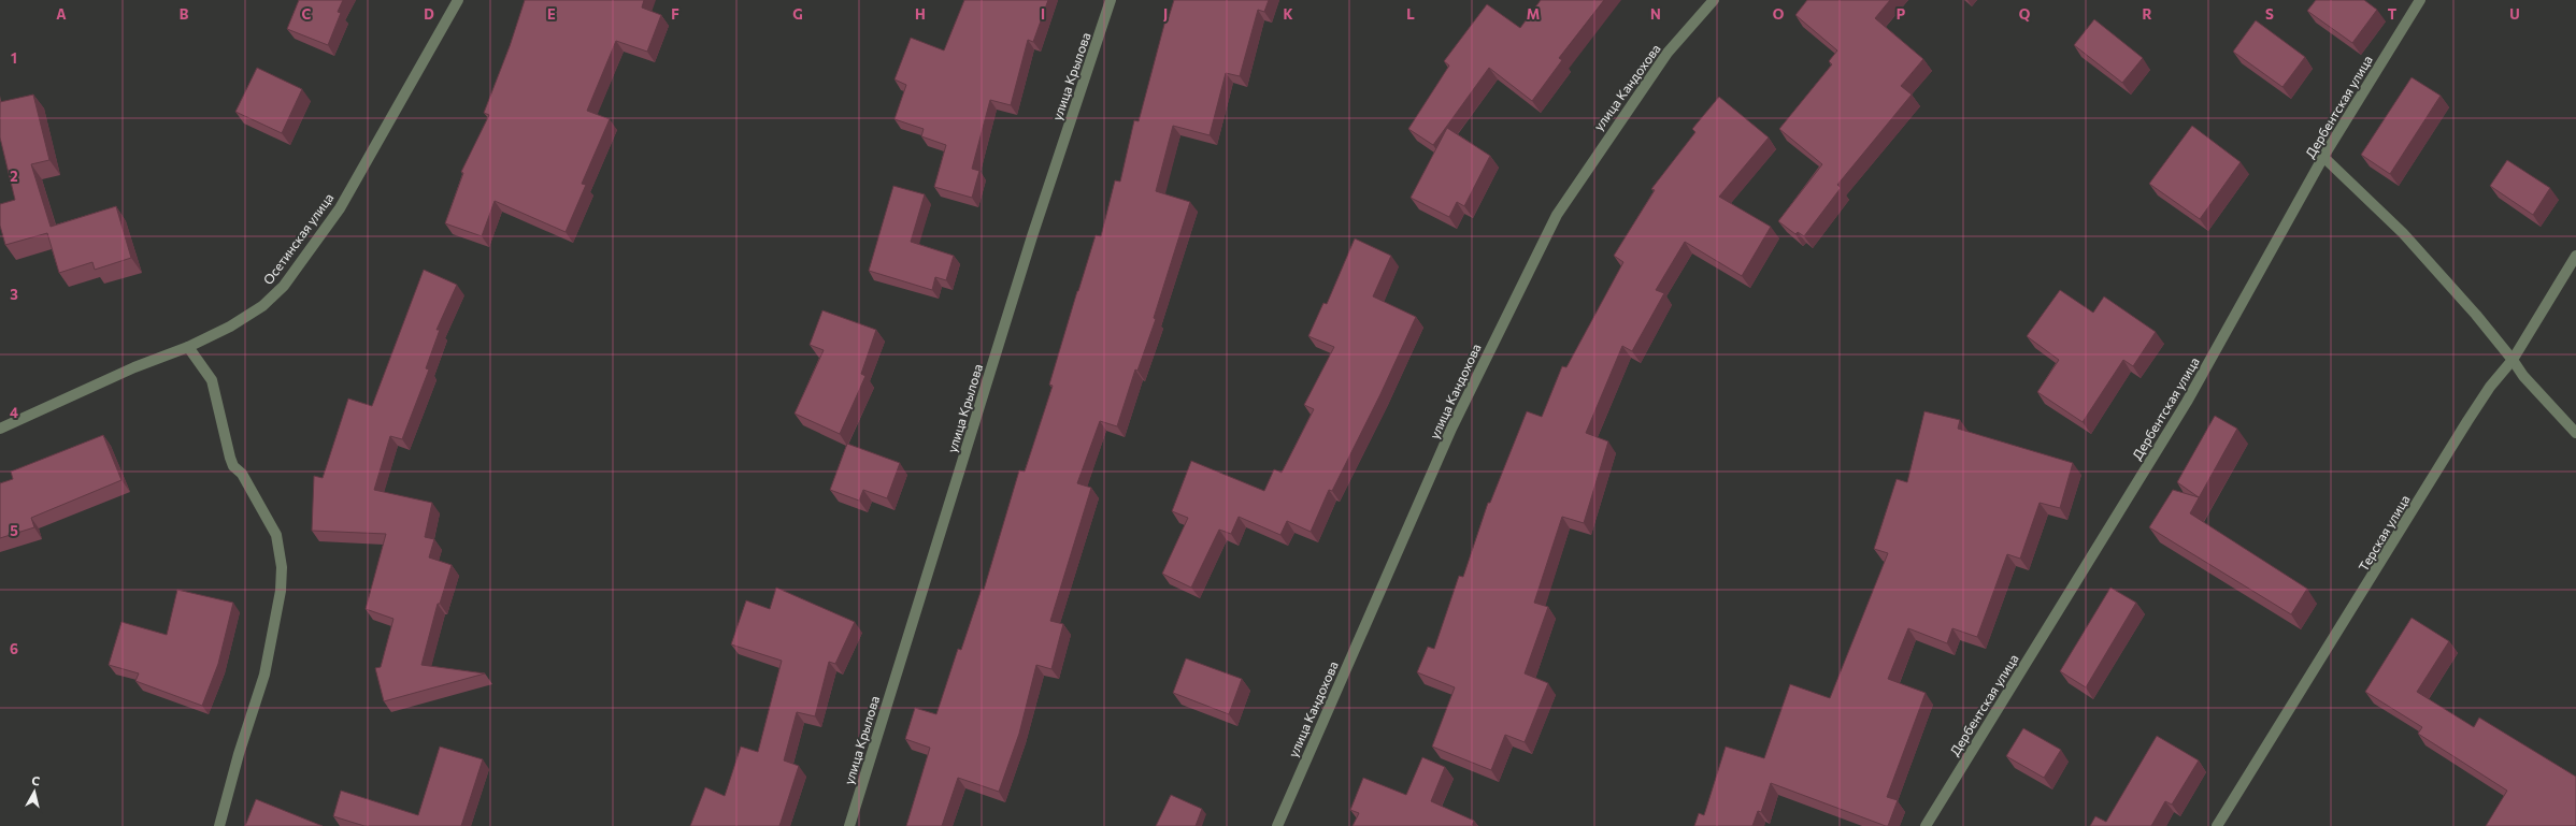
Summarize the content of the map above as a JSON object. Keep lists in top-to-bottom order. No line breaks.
{"streets":{"street":["улица Крылова","улица Кандохова","Дербентская улица","Осетинская улица","Терская улица"]},"north":"top","grid":{"columns":["A","B","C","D","E","F","G","H","I","J","K","L","M","N","O","P","Q","R","S","T","U"],"rows":["1","2","3","4","5","6"]}}
